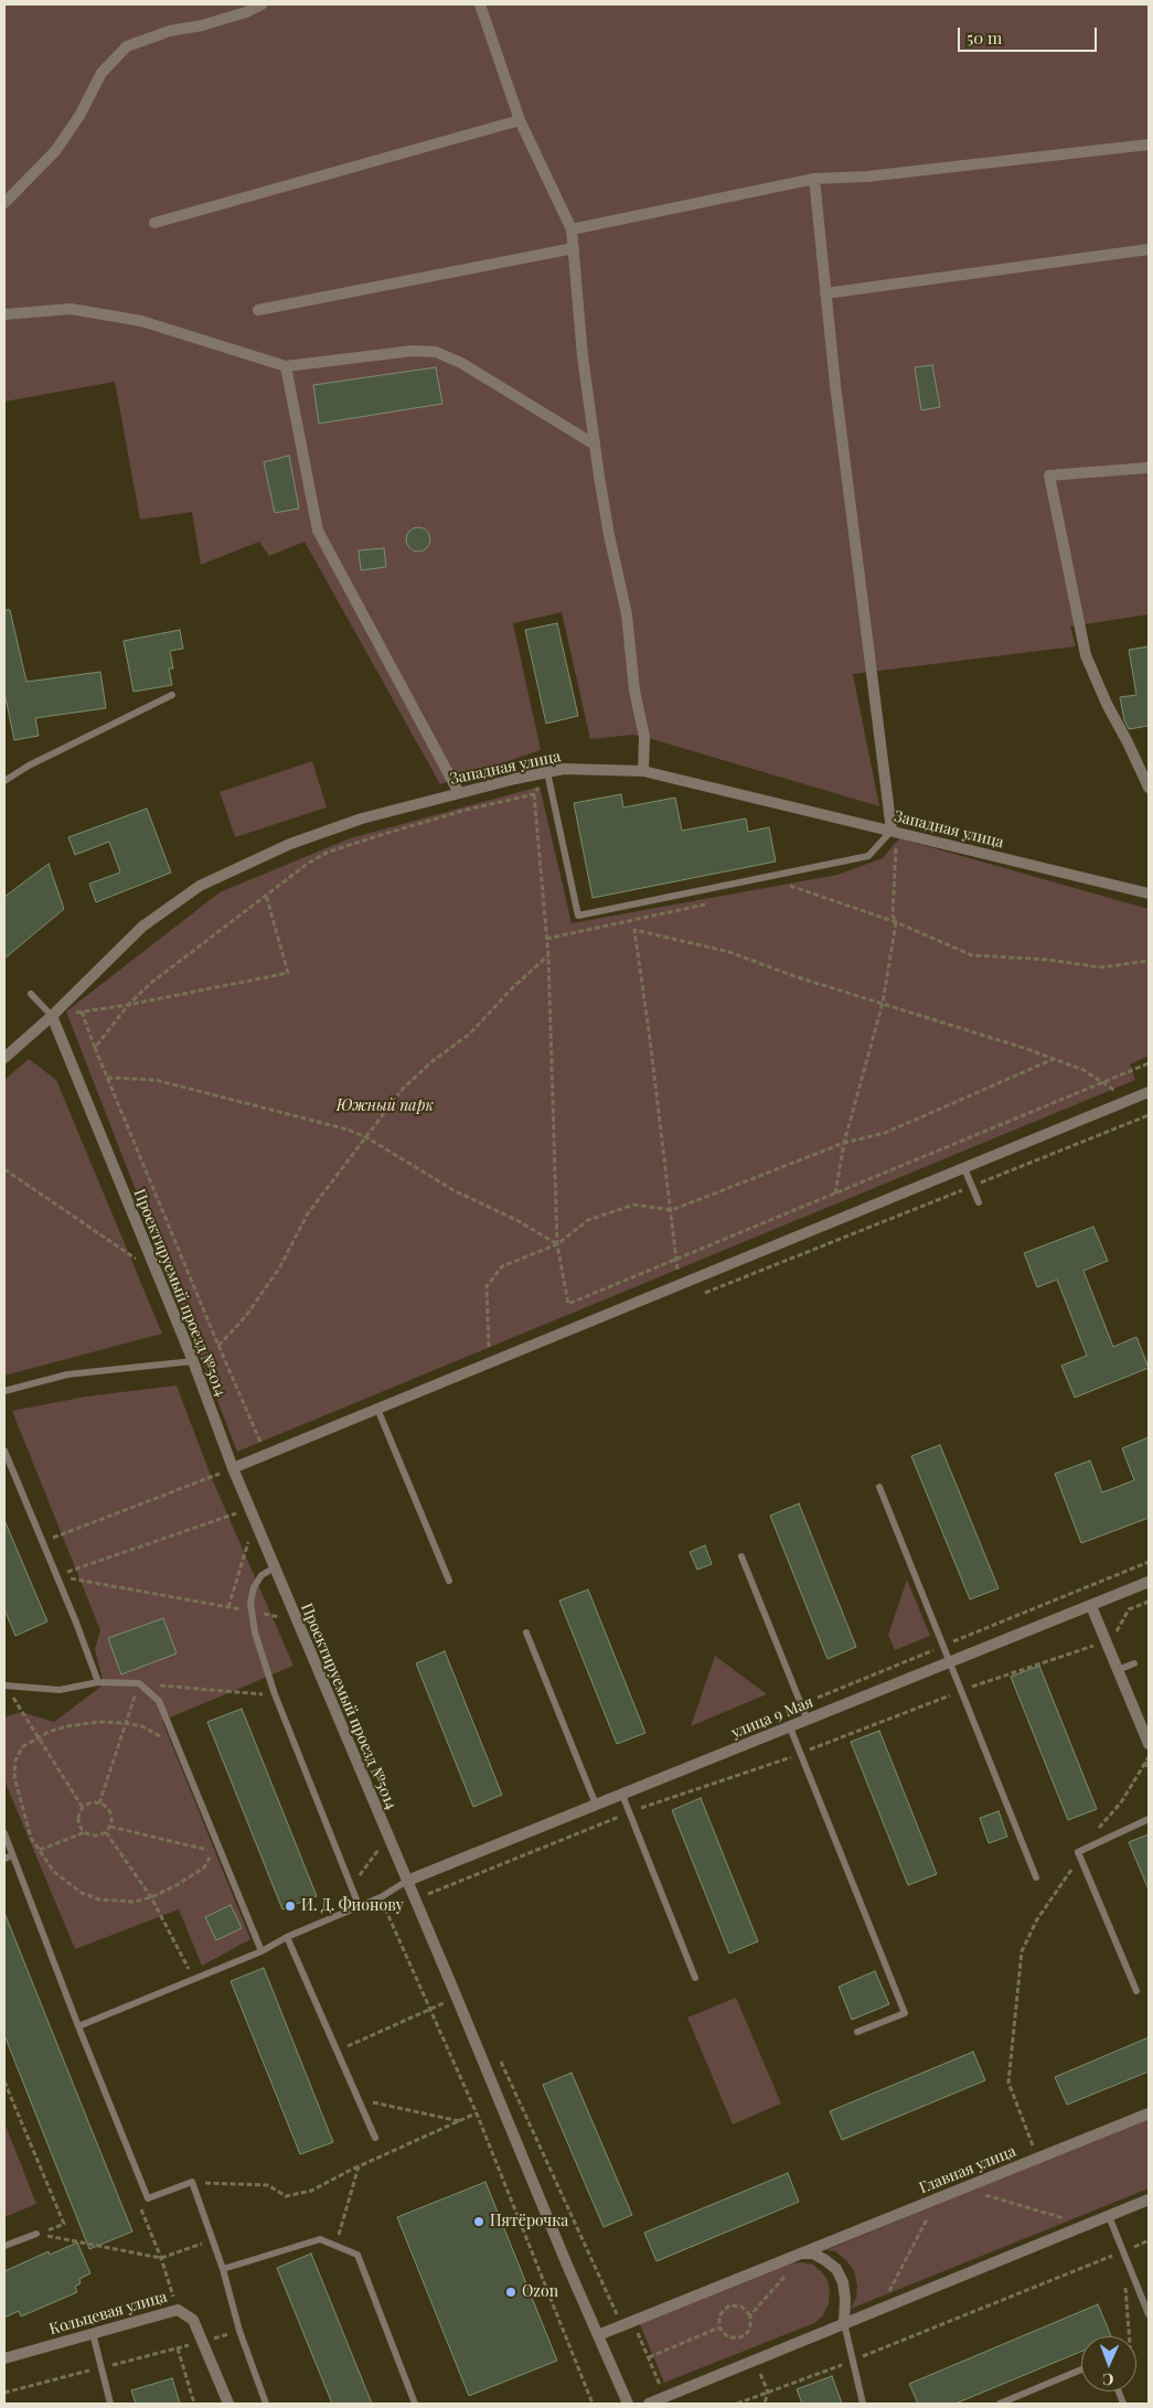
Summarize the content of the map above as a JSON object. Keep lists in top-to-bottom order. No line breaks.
{"streets":{"street":["Западная улица","Проектируемый проезд №5014","улица 9 Мая","Главная улица","Кольцевая улица"]},"crossings":[["Западная улица","Проектируемый проезд №5014"],["Проектируемый проезд №5014","улица 9 Мая"],["Проектируемый проезд №5014","Главная улица"]],"parks":["Южный парк"],"places":["И. Д. Фионову","Пятёрочка","Ozon"],"scale_bar":"50 m","north":"bottom"}
